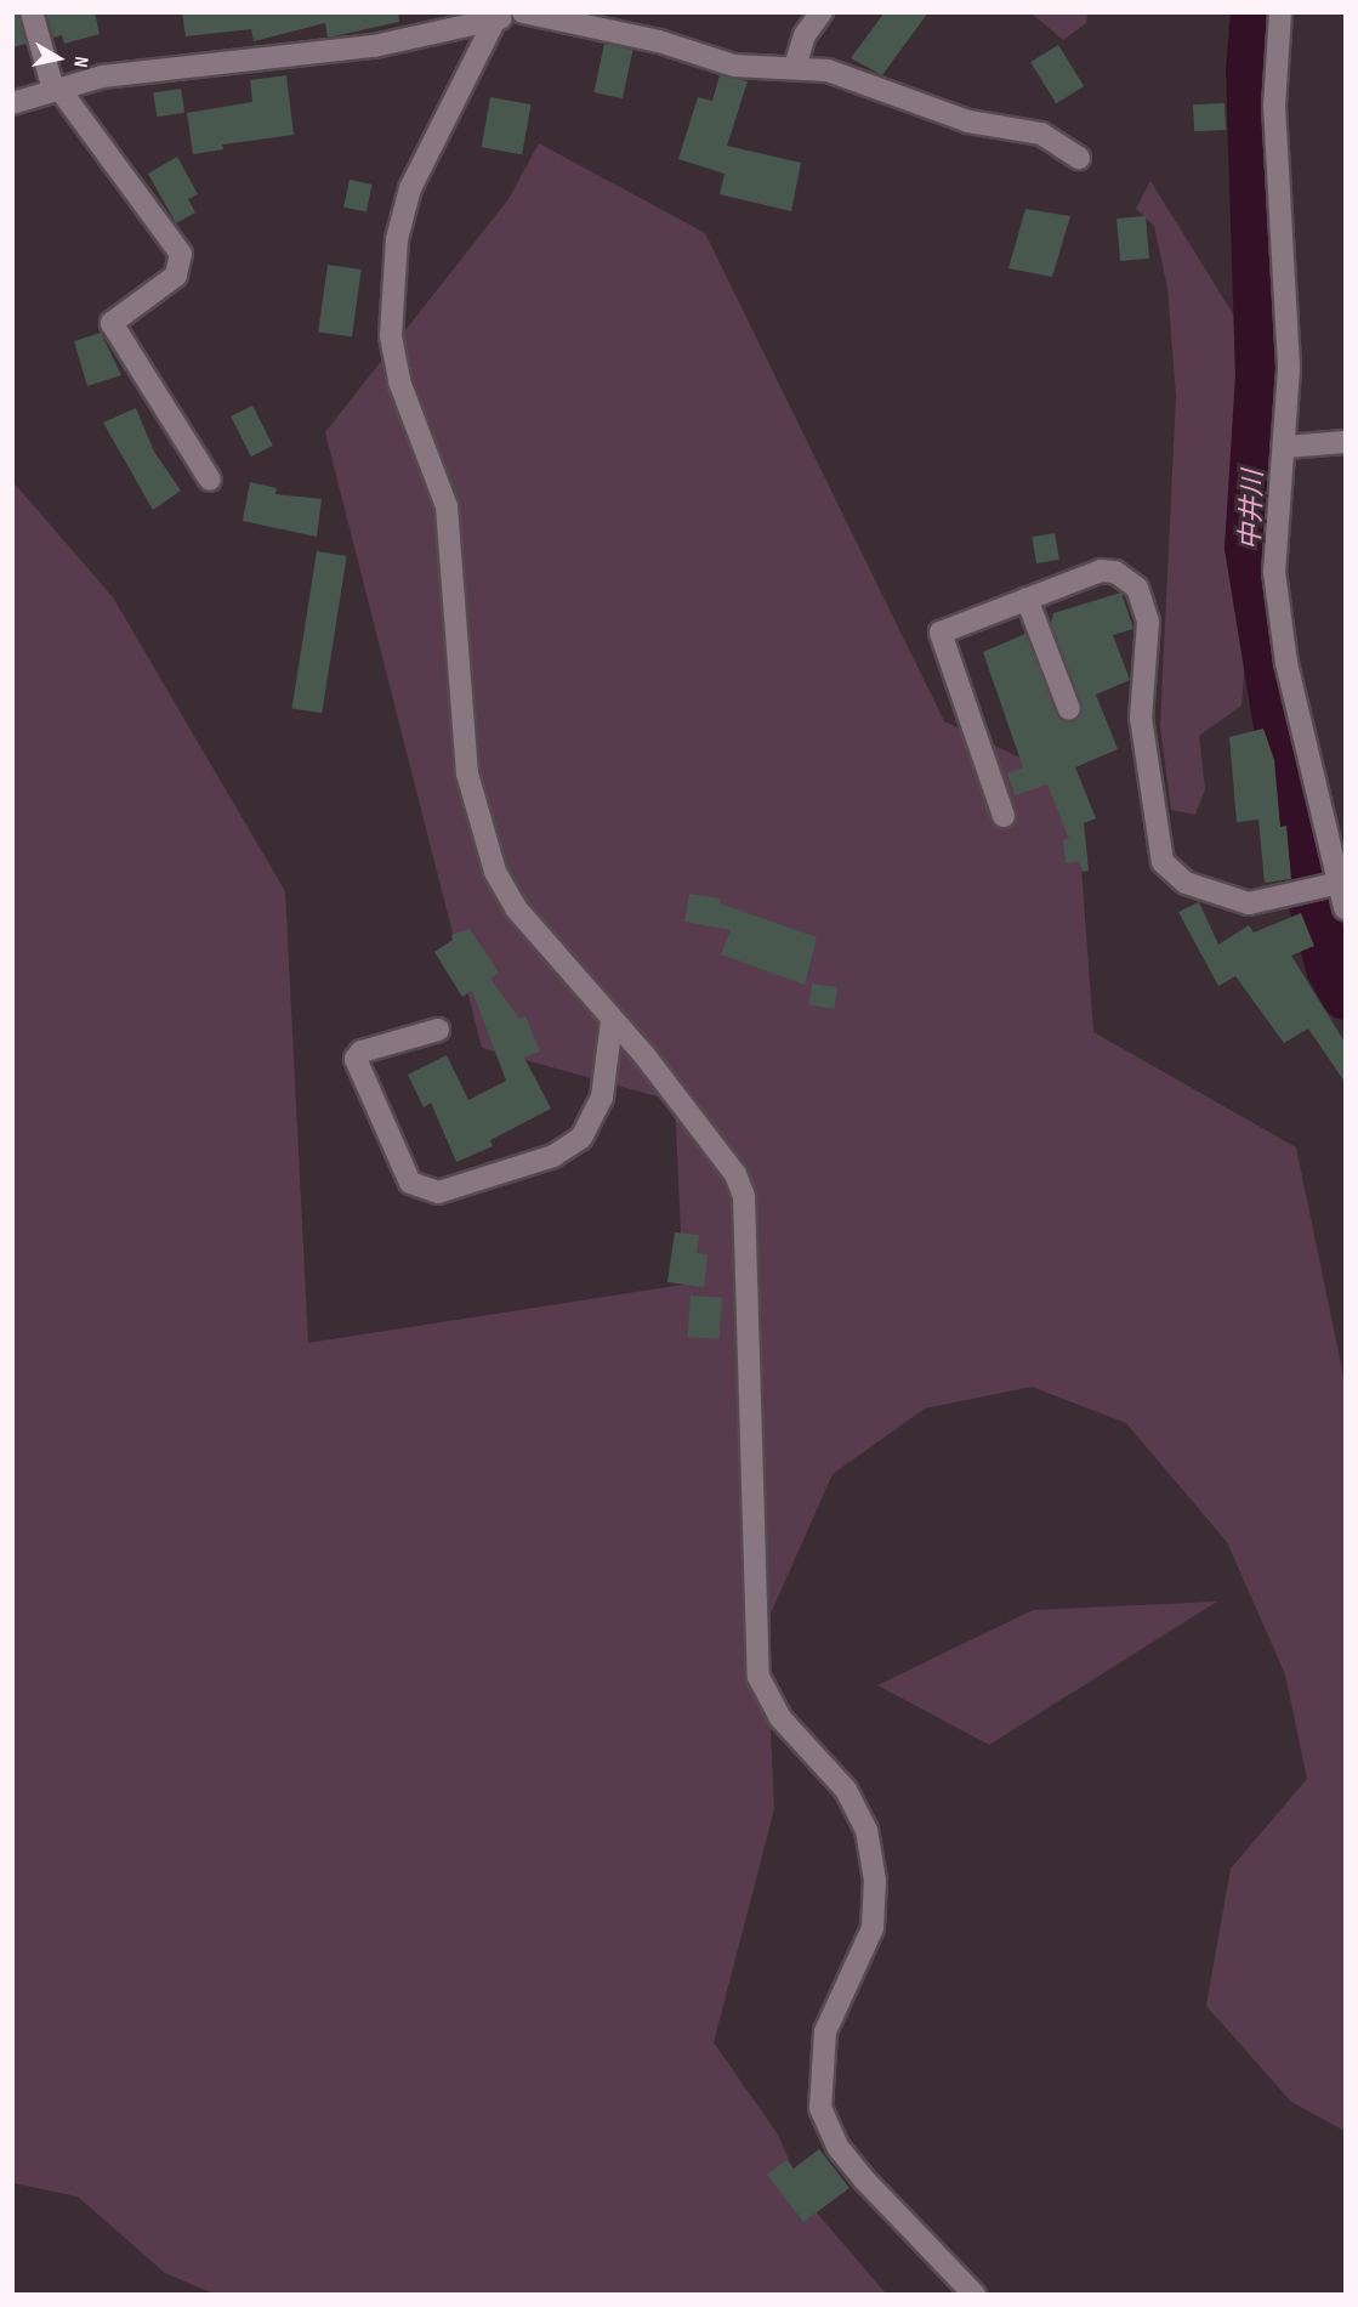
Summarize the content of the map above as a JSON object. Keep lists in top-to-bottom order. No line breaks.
{"water":["中井川"],"north":"right"}
